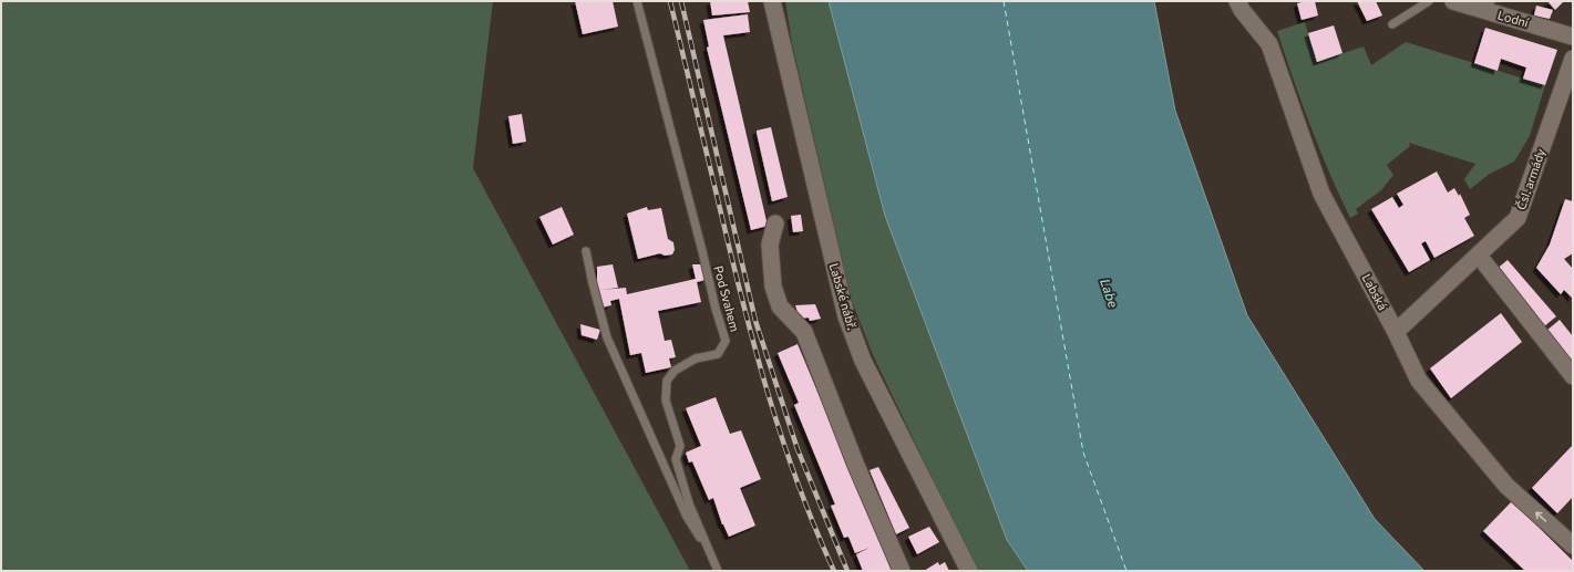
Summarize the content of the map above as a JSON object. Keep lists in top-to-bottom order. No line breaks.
{"streets":{"street":["Lodní","Čsl. armády","Labská","Labské nábř."],"lane":["Pod Svahem"]},"crossings":[["Čsl. armády","Labská"]],"water":["Labe"]}
